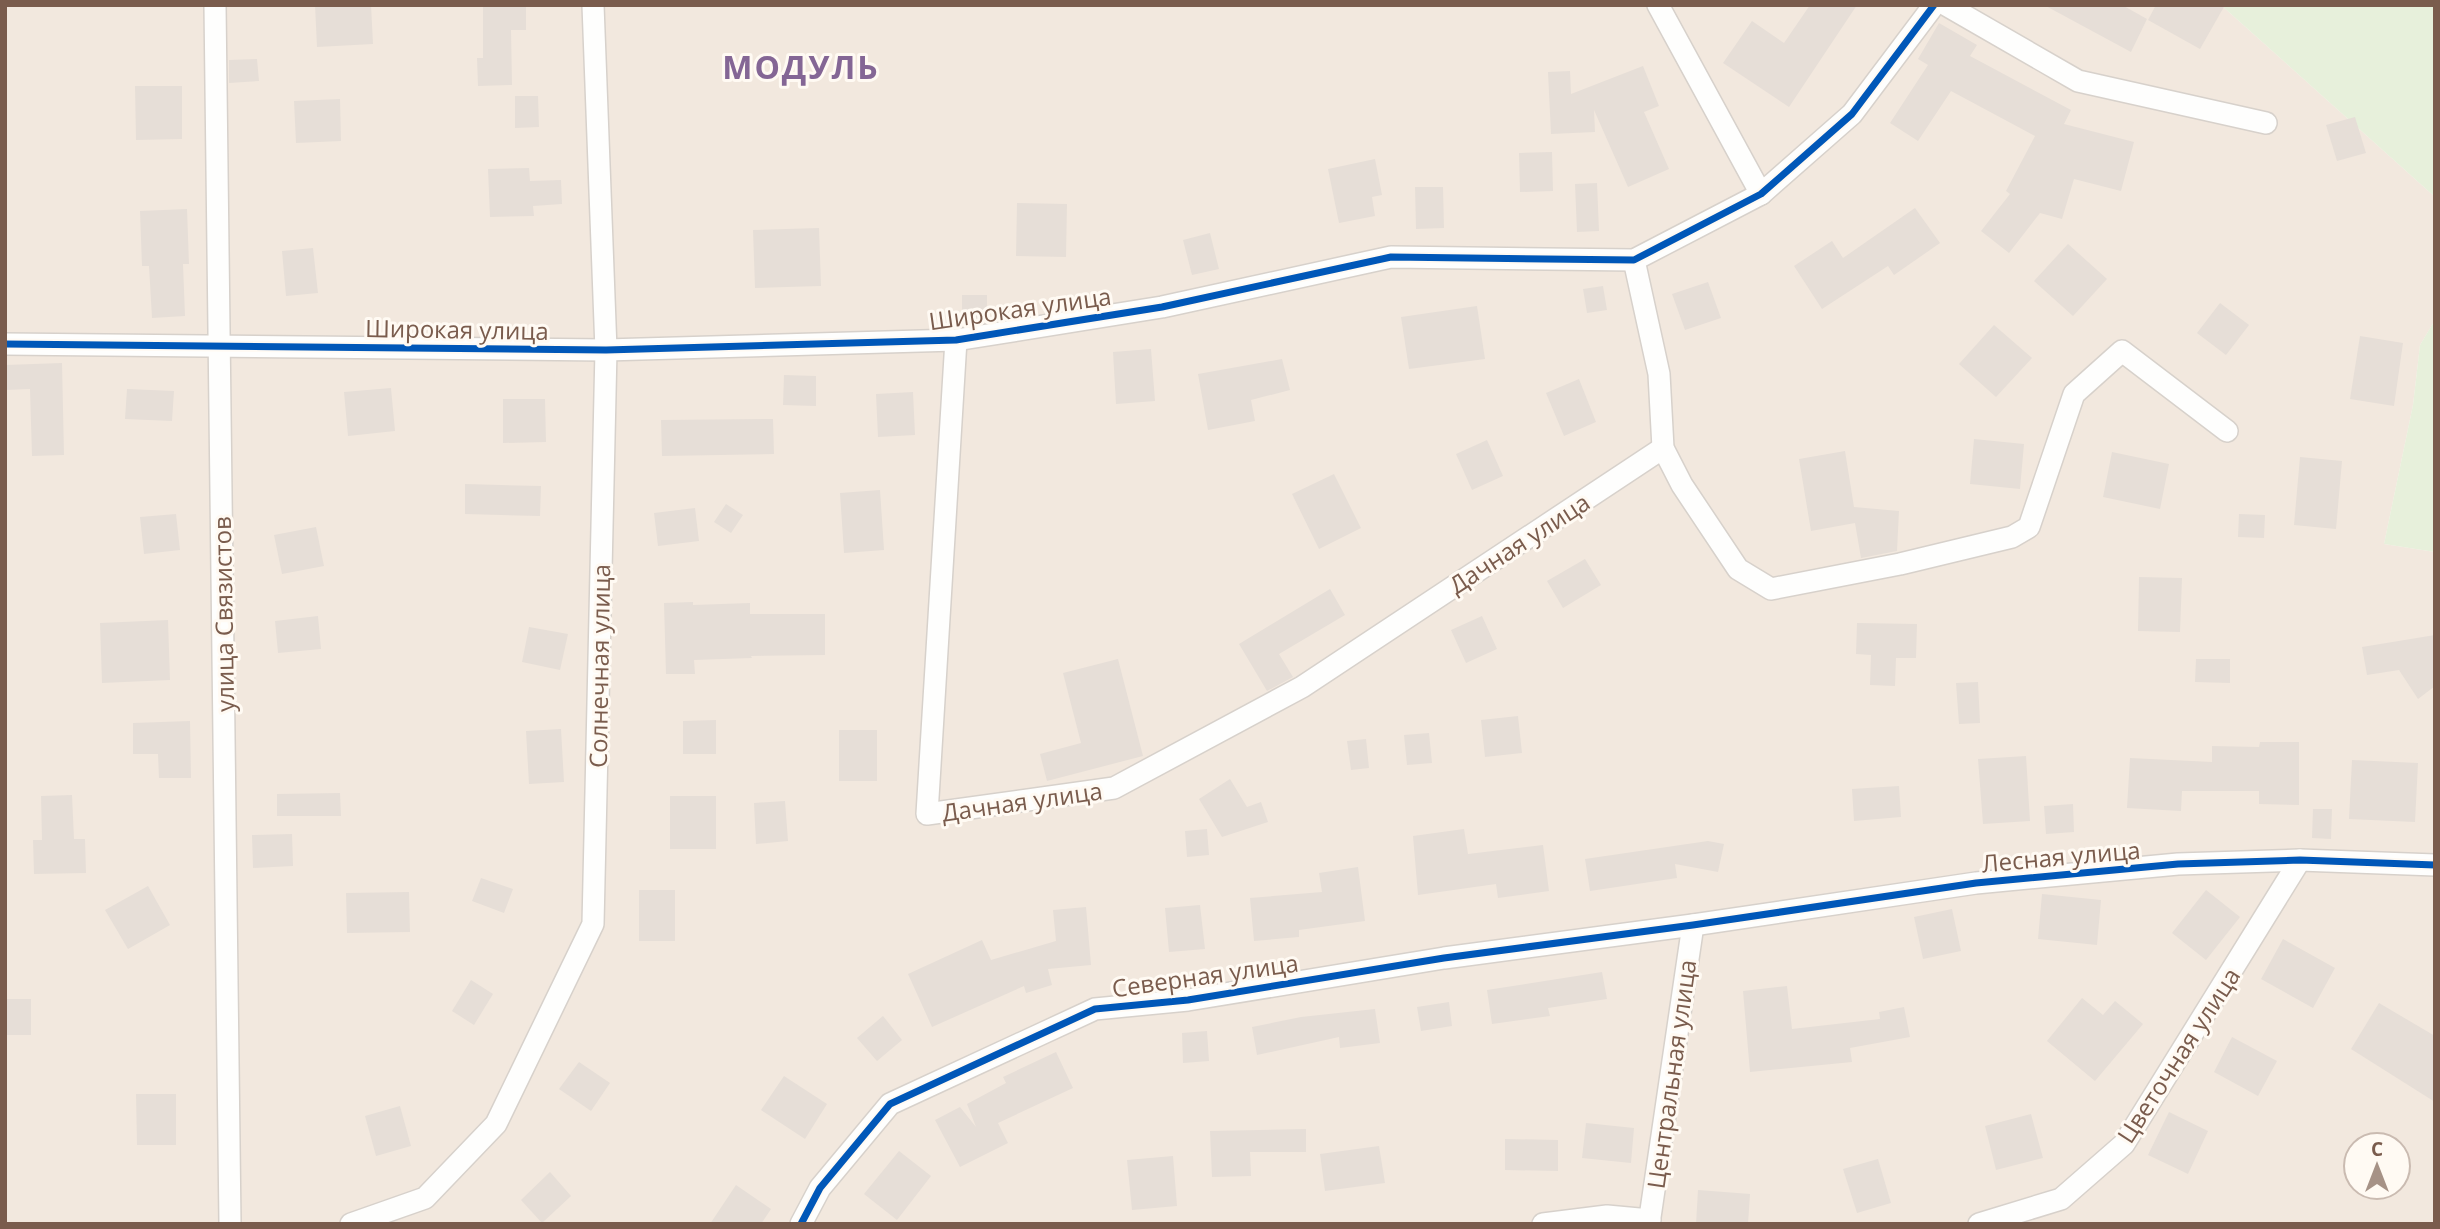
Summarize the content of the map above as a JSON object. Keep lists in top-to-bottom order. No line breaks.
{"streets":{"street":["Широкая улица","Дачная улица","улица Связистов","Солнечная улица","Лесная улица","Северная улица","Цветочная улица","Центральная улица"]},"crossings":[["Широкая улица","Дачная улица"],["Широкая улица","улица Связистов"],["Широкая улица","Солнечная улица"],["Лесная улица","Северная улица"],["Лесная улица","Цветочная улица"],["Лесная улица","Центральная улица"],["Северная улица","Центральная улица"]],"districts":["МОДУЛЬ"],"north":"top"}
